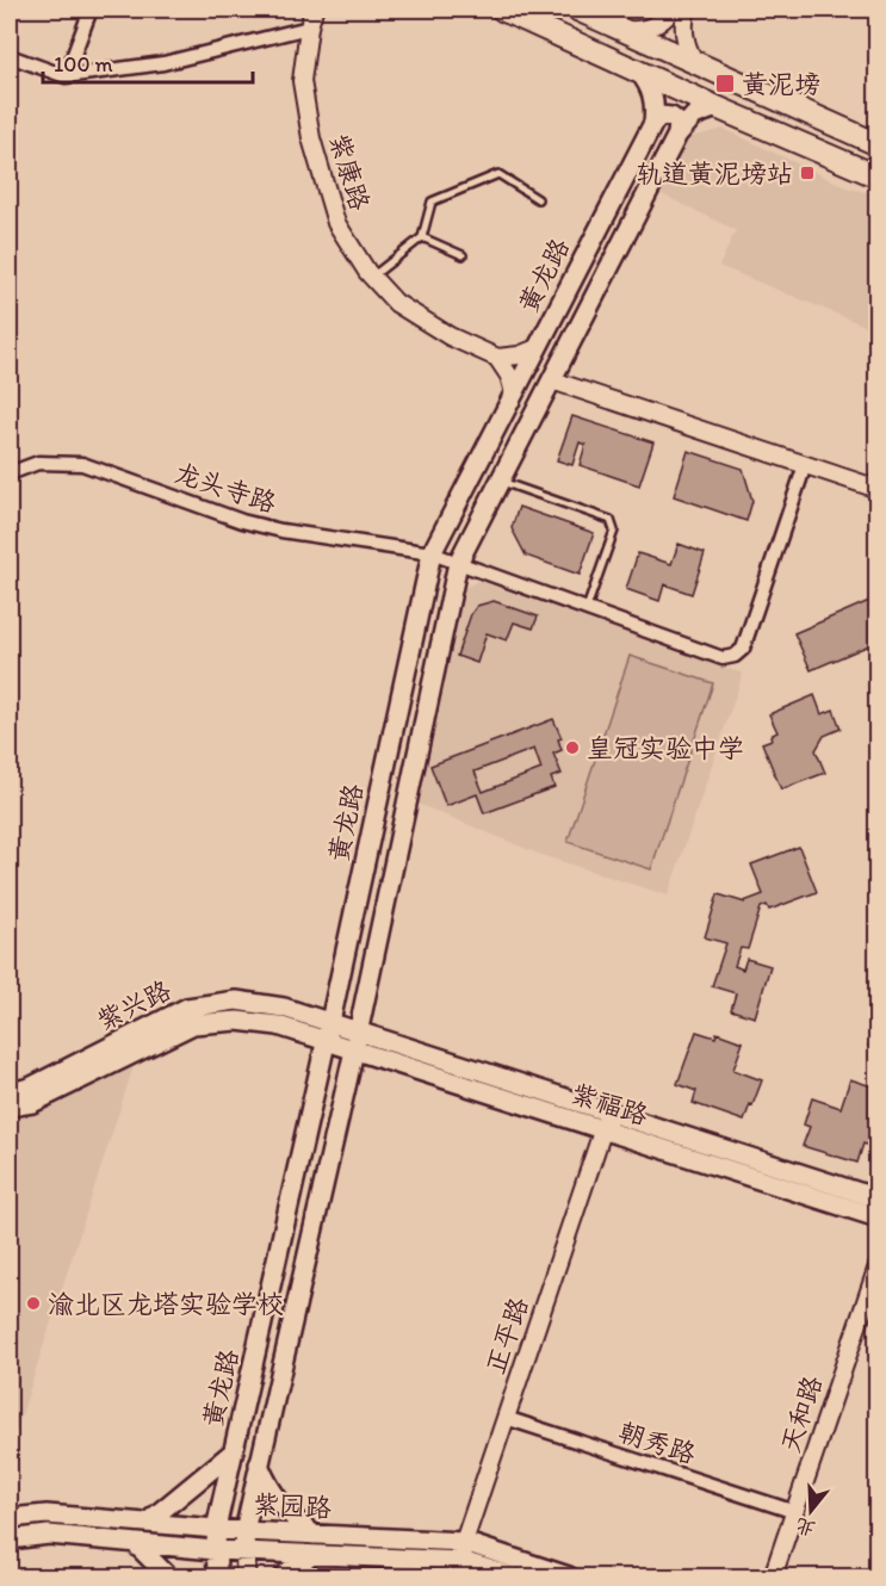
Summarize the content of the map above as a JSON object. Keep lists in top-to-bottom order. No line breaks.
{"streets":{"main road":["黄龙路","紫兴路","紫福路","紫园路"],"street":["紫康路","龙头寺路","正平路","天和路","朝秀路"]},"crossings":[["黄龙路","龙头寺路"],["黄龙路","紫兴路"],["黄龙路","紫福路"],["黄龙路","紫园路"],["紫兴路","紫福路"],["紫福路","正平路"],["正平路","朝秀路"],["正平路","紫园路"],["天和路","朝秀路"]],"places":{"transit":["黄泥塝","轨道黄泥塝站"],"other":["皇冠实验中学","渝北区龙塔实验学校"]},"scale_bar":"100 m","north":"bottom"}
